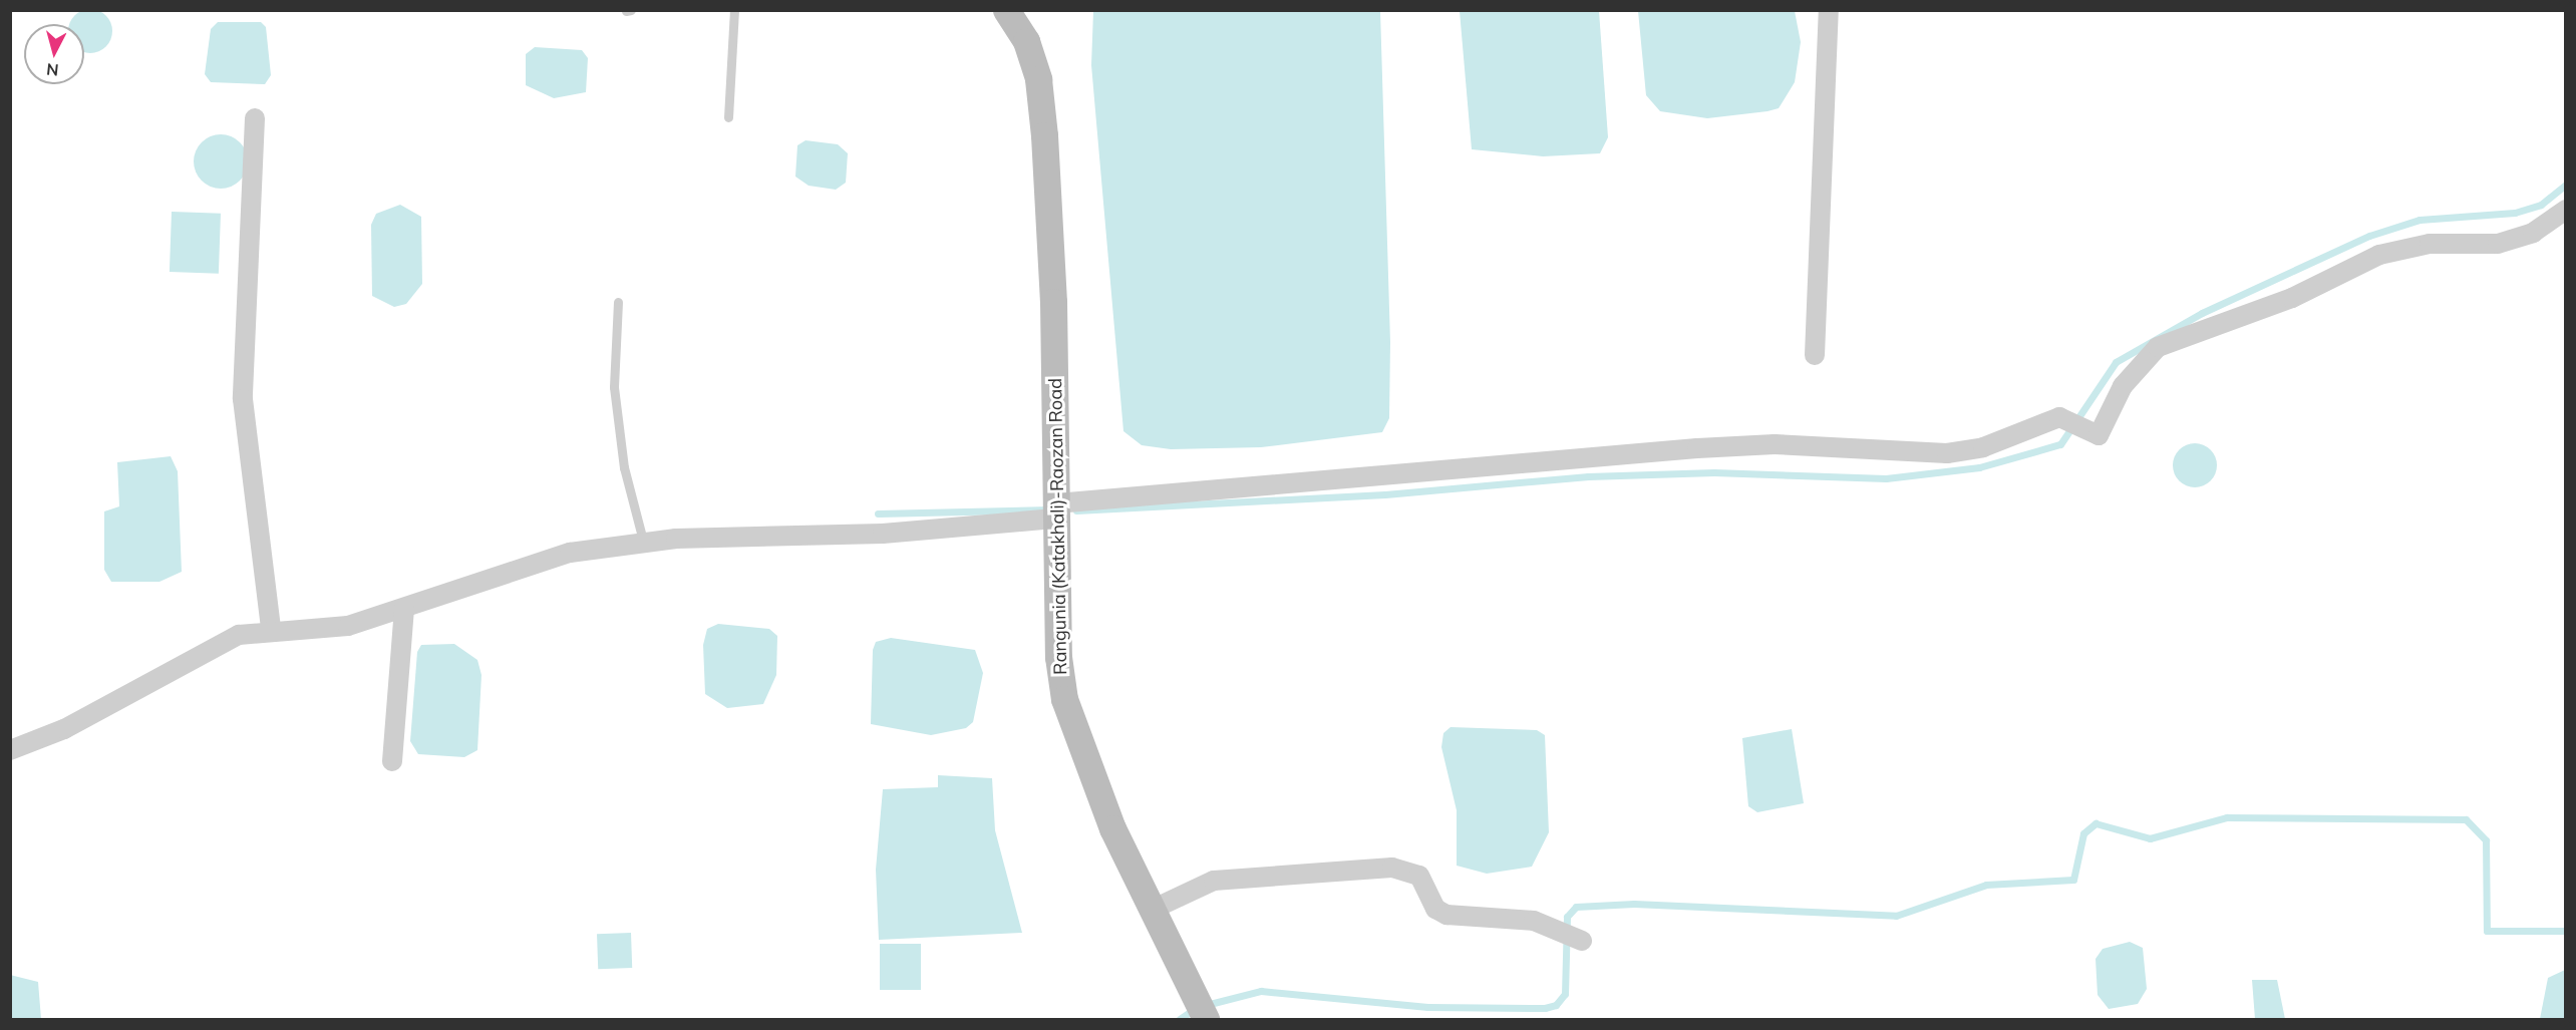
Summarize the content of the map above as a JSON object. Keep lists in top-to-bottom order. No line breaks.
{"streets":{"main road":["Rangunia (Katakhali)-Raozan Road"]},"north":"bottom"}
